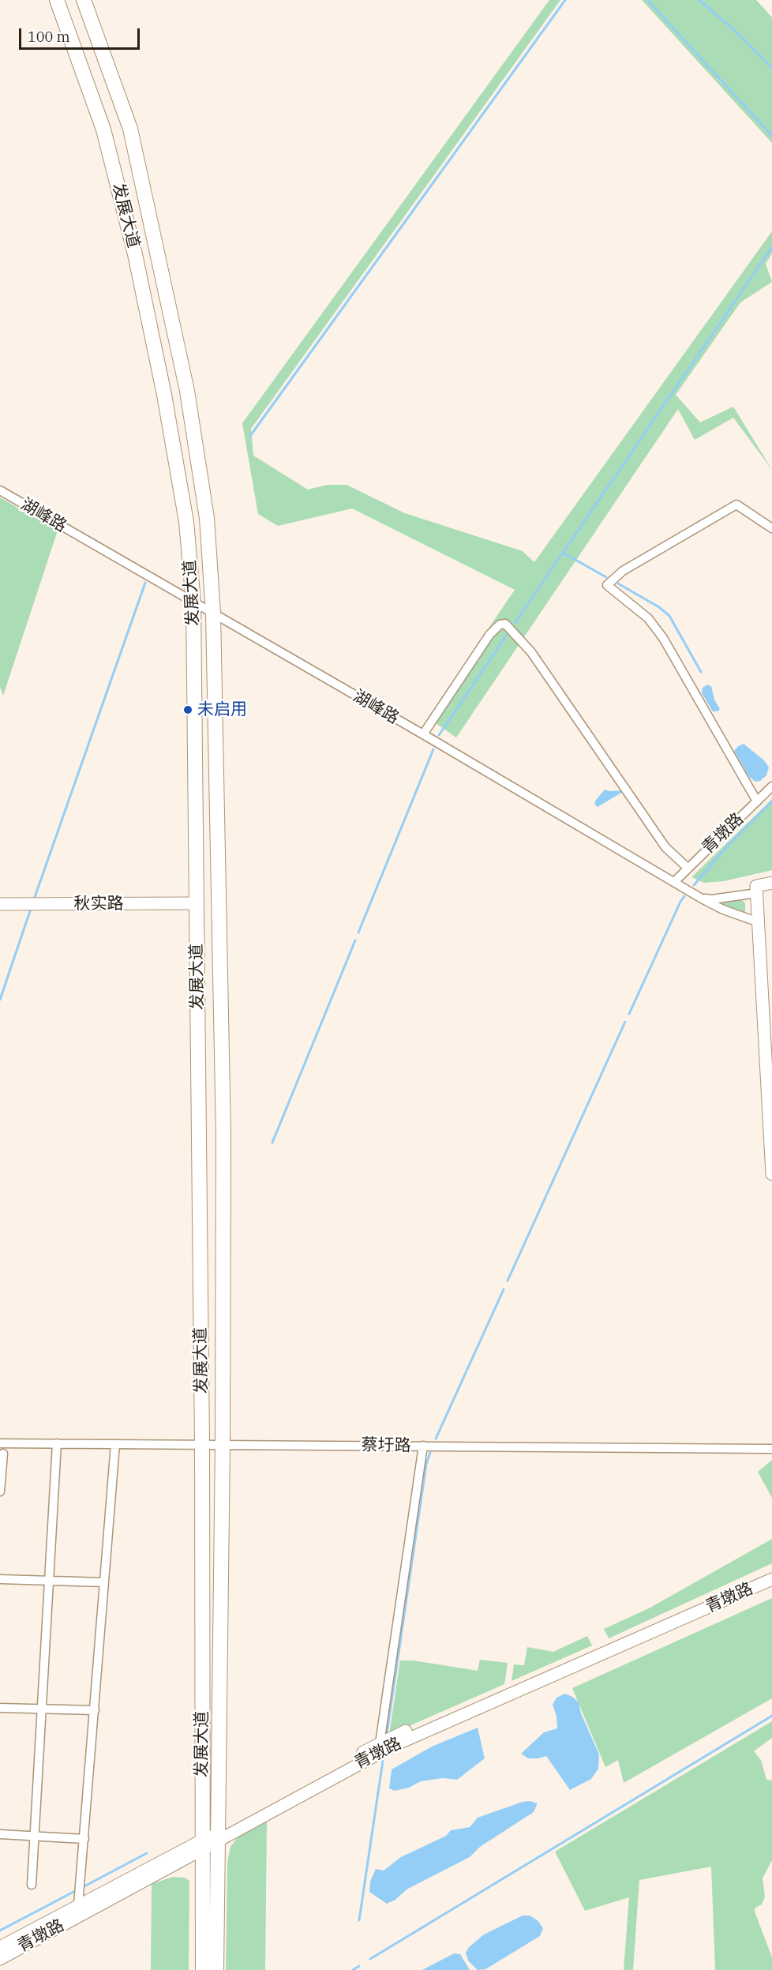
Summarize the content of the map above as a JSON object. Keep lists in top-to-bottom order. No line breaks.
{"streets":{"main road":["发展大道","青墩路","秋实路"],"street":["湖峰路","蔡圩路"]},"crossings":[["发展大道","湖峰路"],["发展大道","青墩路"],["发展大道","秋实路"],["发展大道","蔡圩路"],["湖峰路","青墩路"]],"places":["未启用"],"scale_bar":"100 m"}
